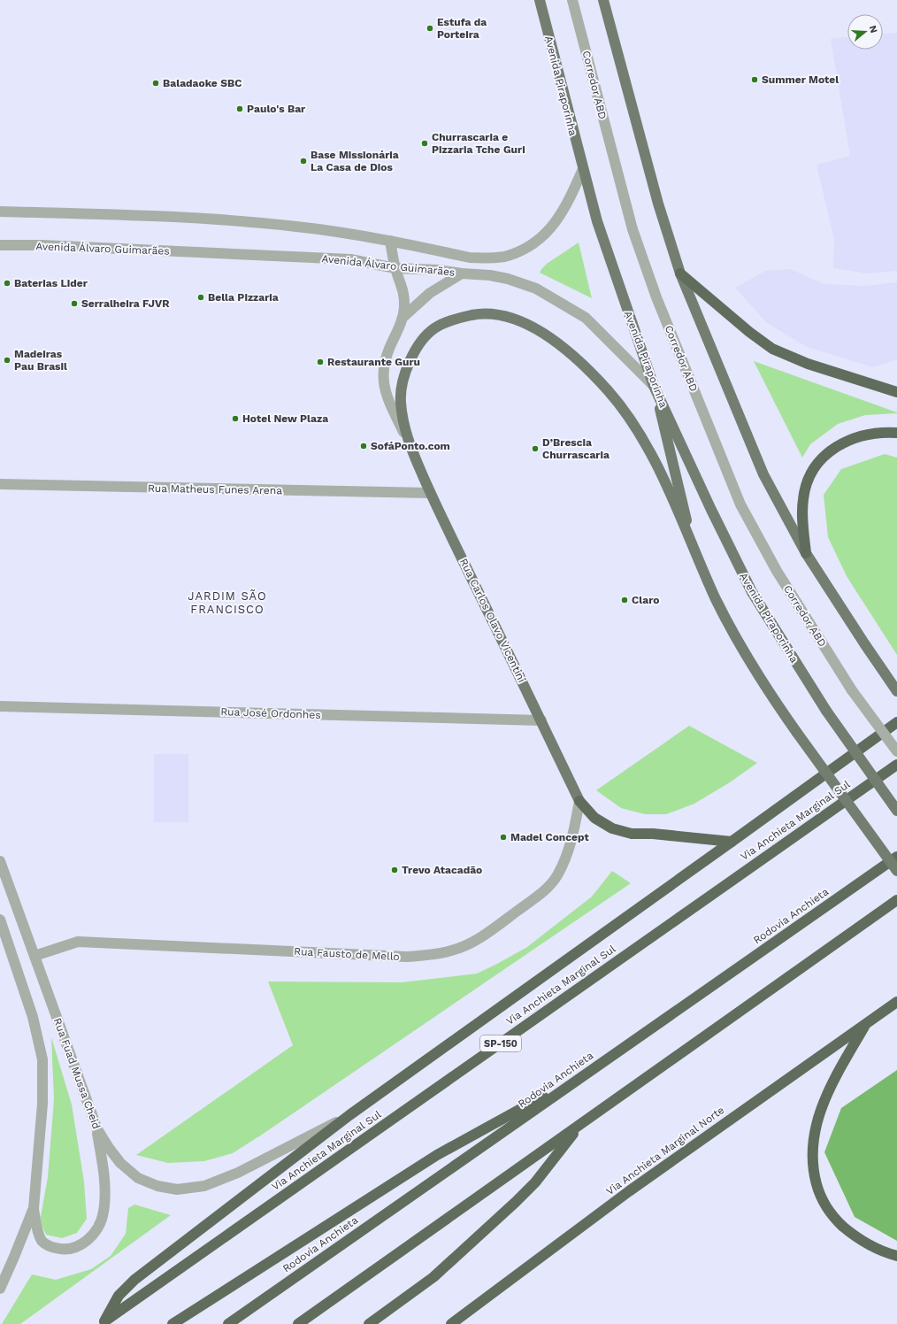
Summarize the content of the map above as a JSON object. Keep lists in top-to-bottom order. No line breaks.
{"streets":{"highway":["Via Anchieta Marginal Sul","Rodovia Anchieta","SP-150","Via Anchieta Marginal Norte"],"main road":["Avenida Piraporinha","Rua Carlos Olavo Vicentini"],"street":["Corredor ABD","Avenida Álvaro Guimarães","Rua Matheus Funes Arena","Rua José Ordonhes","Rua Fausto de Mello","Rua Fuad Mussa Cheid"]},"crossings":[["Avenida Piraporinha","Avenida Álvaro Guimarães"],["Avenida Álvaro Guimarães","Rua Carlos Olavo Vicentini"],["Rua Matheus Funes Arena","Rua Carlos Olavo Vicentini"],["Rua Carlos Olavo Vicentini","Rua José Ordonhes"],["Rua Carlos Olavo Vicentini","Rua Fausto de Mello"],["Rua Fausto de Mello","Rua Fuad Mussa Cheid"]],"districts":["JARDIM SÃO FRANCISCO"],"places":["Estufa da Porteira","Summer Motel","Baladaoke SBC","Paulo's Bar","Churrascaria e Pizzaria Tche Guri","Base Missionária La Casa de Dios","Baterias Lider","Bella Pizzaria","Serralheira FJVR","Madeiras Pau Brasil","Restaurante Guru","Hotel New Plaza","SofáPonto.com","D’Brescia Churrascaria","Claro","Madel Concept","Trevo Atacadão"],"north":"right"}
